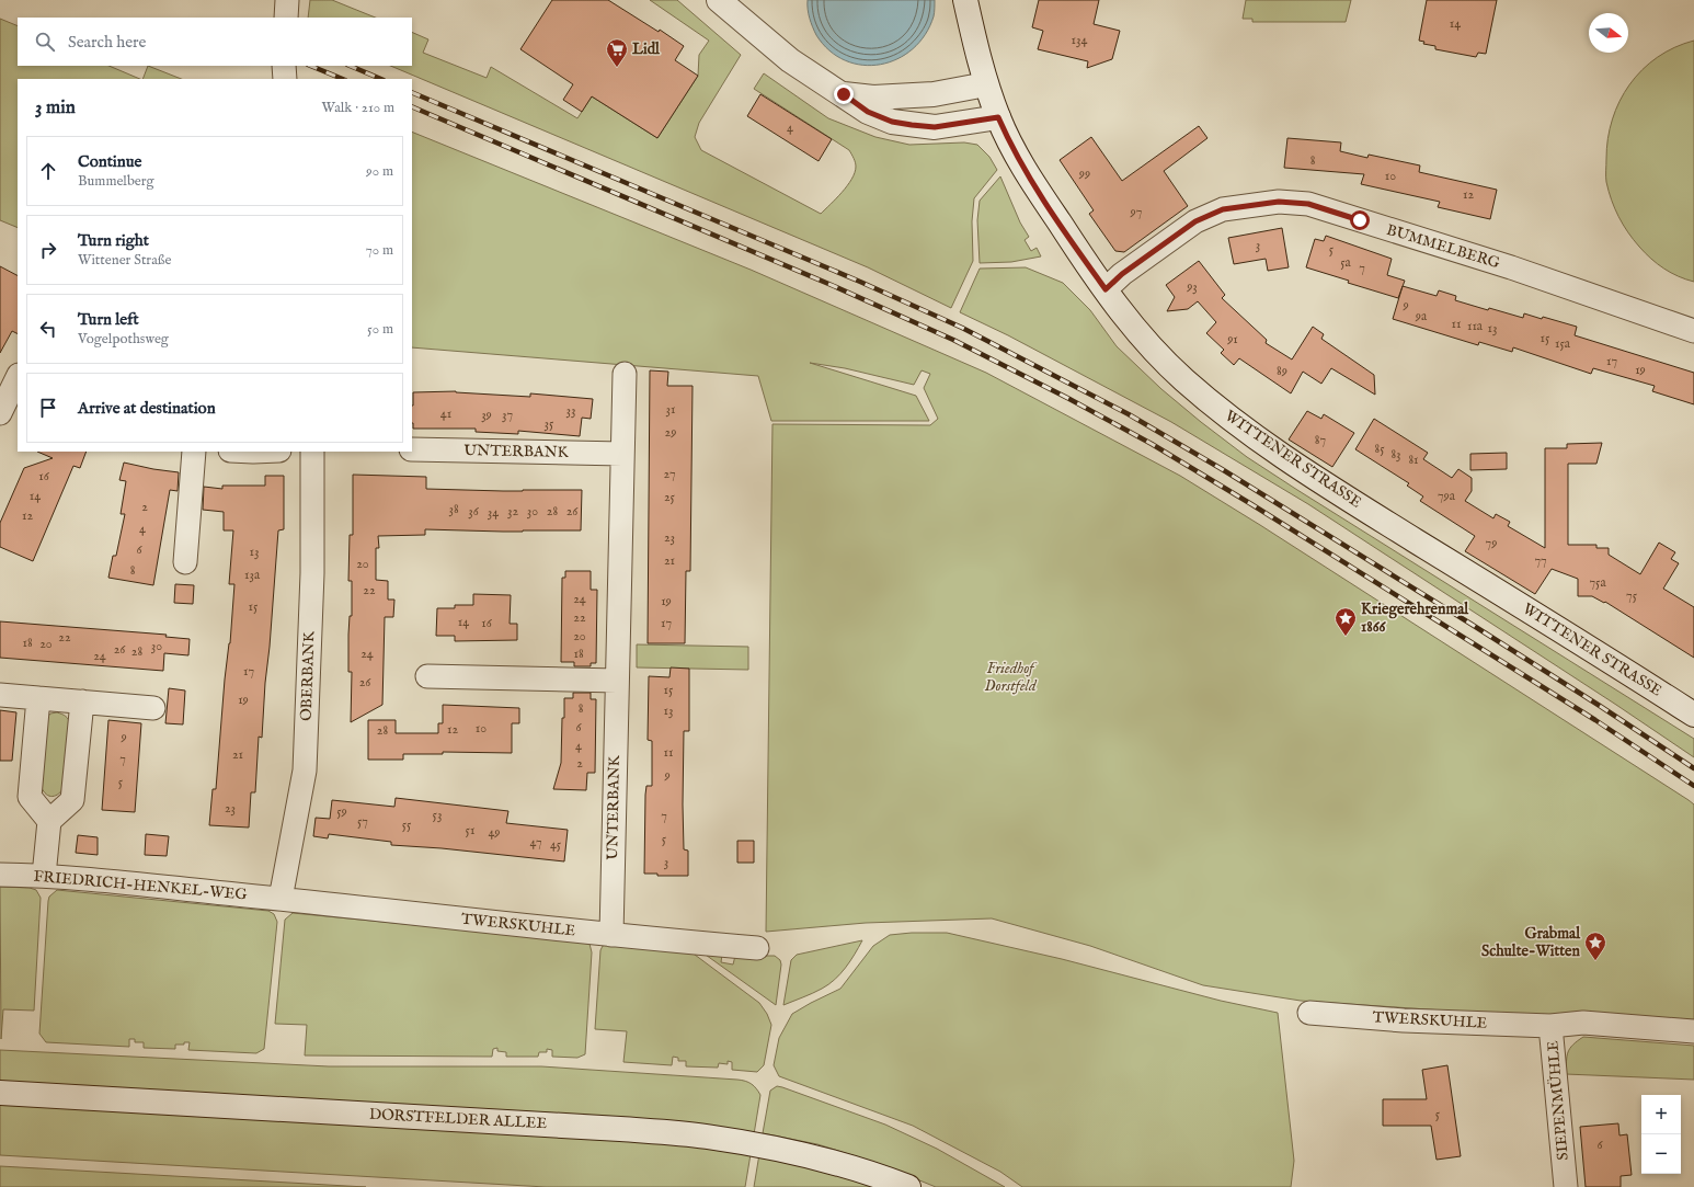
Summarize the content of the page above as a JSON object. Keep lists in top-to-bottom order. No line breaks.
{"streets":{"main road":["WITTENER STRASSE","DORSTFELDER ALLEE"],"street":["BUMMELBERG","UNTERBANK","OBERBANK","FRIEDRICH-HENKEL-WEG","TWERSKUHLE","SIEPENMÜHLE"]},"crossings":[["BUMMELBERG","WITTENER STRASSE"],["UNTERBANK","TWERSKUHLE"],["OBERBANK","FRIEDRICH-HENKEL-WEG"],["OBERBANK","TWERSKUHLE"],["FRIEDRICH-HENKEL-WEG","TWERSKUHLE"],["TWERSKUHLE","SIEPENMÜHLE"]],"parks":["Friedhof Dorstfeld"],"places":{"supermarket":["Lidl"],"place":["Kriegerehrenmal 1866","Grabmal Schulte-Witten"]},"house_numbers":["14","134","4","8","99","10","12","97","3","5","5a","7","93","9","9a","11","11a","13","15","91","15a","17","19","89","31","33","41","39","37","35","29","87","85","83","81","27","16","14","79a","25","2","38","36","32","30","28","26","34","12","4","23","79","6","13","21","77","20","8","13a","75a","22","75","24","19","15","22","14","16","17","20","22","18","20","30","26","28","24","18","24","17","26","15","19","8","13","6","10","12","28","9","4","11","21","7","2","9","5","23","59","53","7","57","55","51","49","5","47","45","3","5","6"],"north":"right","page":{"search":"Search here","heading":["3 min","Walk · 210 m"],"list":[["Continue","Bummelberg","90 m"],["Turn right","Wittener Straße","70 m"],["Turn left","Vogelpothsweg","50 m"],"Arrive at destination"],"map_buttons":["+","−"]}}
